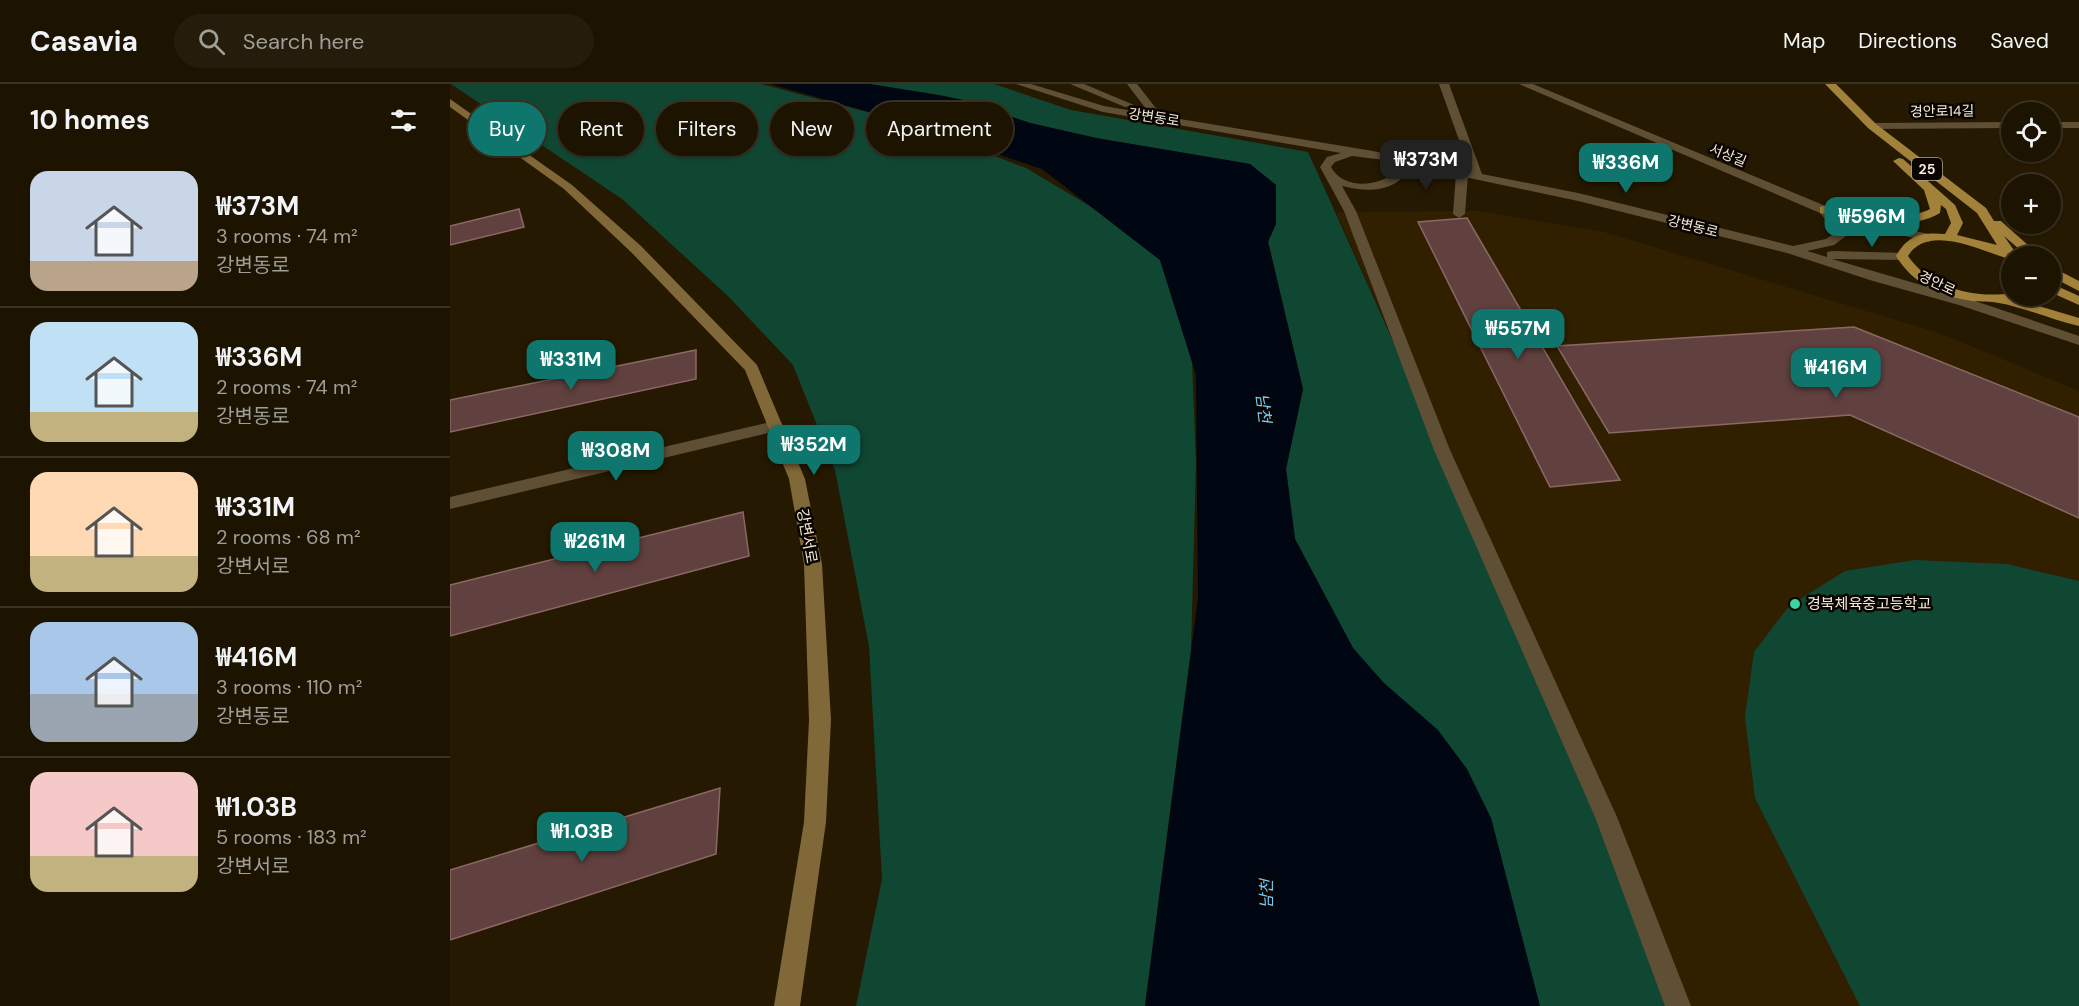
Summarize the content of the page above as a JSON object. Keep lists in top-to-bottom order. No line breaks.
{"streets":{"main road":["25","경안로"],"street":["경안로14길","강변동로","서상길","강변서로"]},"crossings":[["경안로14길","25"],["강변동로","25"],["강변동로","경안로"],["25","경안로"]],"water":["남천"],"places":["경북체육중고등학교"],"page":{"header":"Casavia","search":"Search here","nav":["Map","Directions","Saved"],"heading":"10 homes","map_buttons":["+","−"],"chip":["Buy","Rent","Filters","New","Apartment"],"price":["₩373M","₩336M","₩596M","₩557M","₩331M","₩416M","₩352M","₩308M","₩261M","₩1.03B"],"list":[{"name":"₩373M","note":"3 rooms · 74 m² · 강변동로"},{"name":"₩336M","note":"2 rooms · 74 m² · 강변동로"},{"name":"₩331M","note":"2 rooms · 68 m² · 강변서로"},{"name":"₩416M","note":"3 rooms · 110 m² · 강변동로"},{"name":"₩1.03B","note":"5 rooms · 183 m² · 강변서로"}]}}
